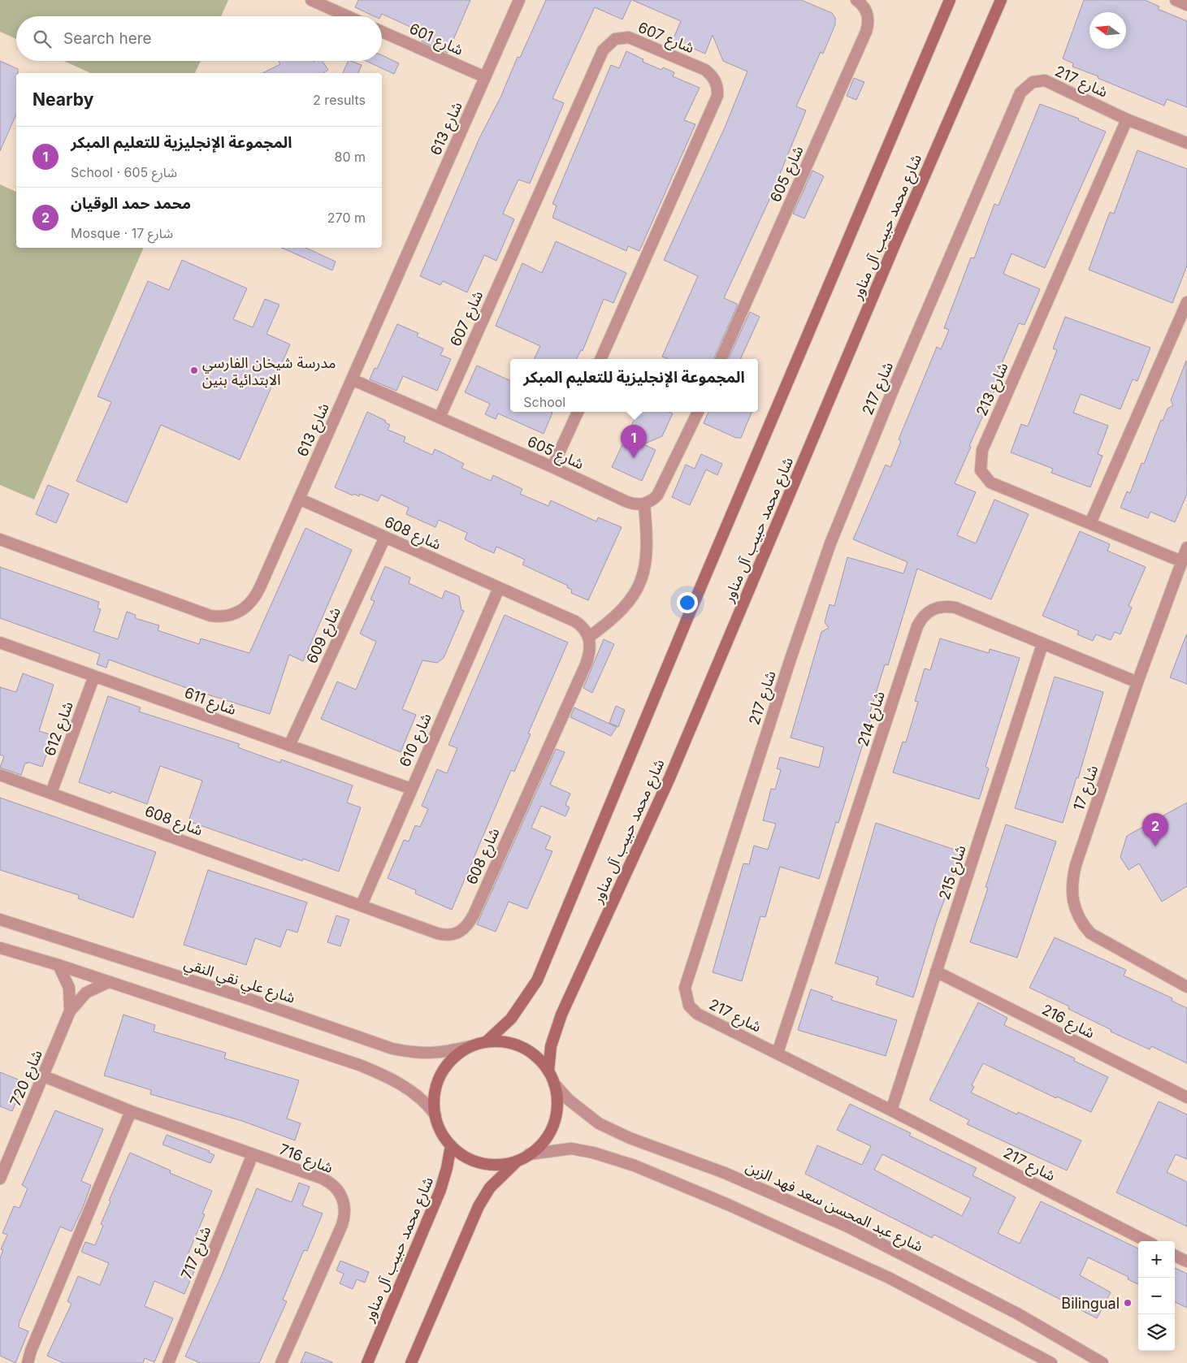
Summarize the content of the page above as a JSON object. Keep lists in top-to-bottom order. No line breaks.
{"streets":{"main road":["شارع محمد حبيب آل مناور"],"street":["شارع 607","شارع 601","شارع 217","شارع 613","شارع 605","شارع 213","شارع 608","شارع 609","شارع 611","شارع 214","شارع 612","شارع 610","شارع 17","شارع 215","شارع علي نقي النقي","شارع 216","شارع 720","شارع 716","شارع عبد المحسن سعد فهد الزبن","شارع 717"]},"crossings":[["شارع 607","شارع 605"],["شارع 601","شارع 613"],["شارع 217","شارع 213"],["شارع 217","شارع 214"],["شارع 217","شارع 215"],["شارع 613","شارع 605"],["شارع 613","شارع 608"],["شارع محمد حبيب آل مناور","شارع علي نقي النقي"],["شارع محمد حبيب آل مناور","شارع عبد المحسن سعد فهد الزبن"],["شارع 213","شارع 17"],["شارع 608","شارع 609"],["شارع 608","شارع 612"],["شارع 608","شارع 610"],["شارع 609","شارع 611"],["شارع 611","شارع 612"],["شارع 611","شارع 610"],["شارع 214","شارع 17"],["شارع 214","شارع 215"],["شارع 215","شارع 216"],["شارع علي نقي النقي","شارع عبد المحسن سعد فهد الزبن"],["شارع 720","شارع 716"],["شارع 716","شارع 717"]],"places":["مدرسة شيخان الفارسي الابتدائية بنين","Bilingual"],"north":"left","page":{"search":"Search here","heading":["Nearby","2 results"],"list":[{"mark":"1","name":"المجموعة الإنجليزية للتعليم المبكر","note":"School · شارع 605","value":"80 m"},{"mark":"2","name":"محمد حمد الوقيان","note":"Mosque · شارع 17","value":"270 m"}],"popup":["المجموعة الإنجليزية للتعليم المبكر","School"],"pins":["1","2"],"map_buttons":["+","−"]}}
